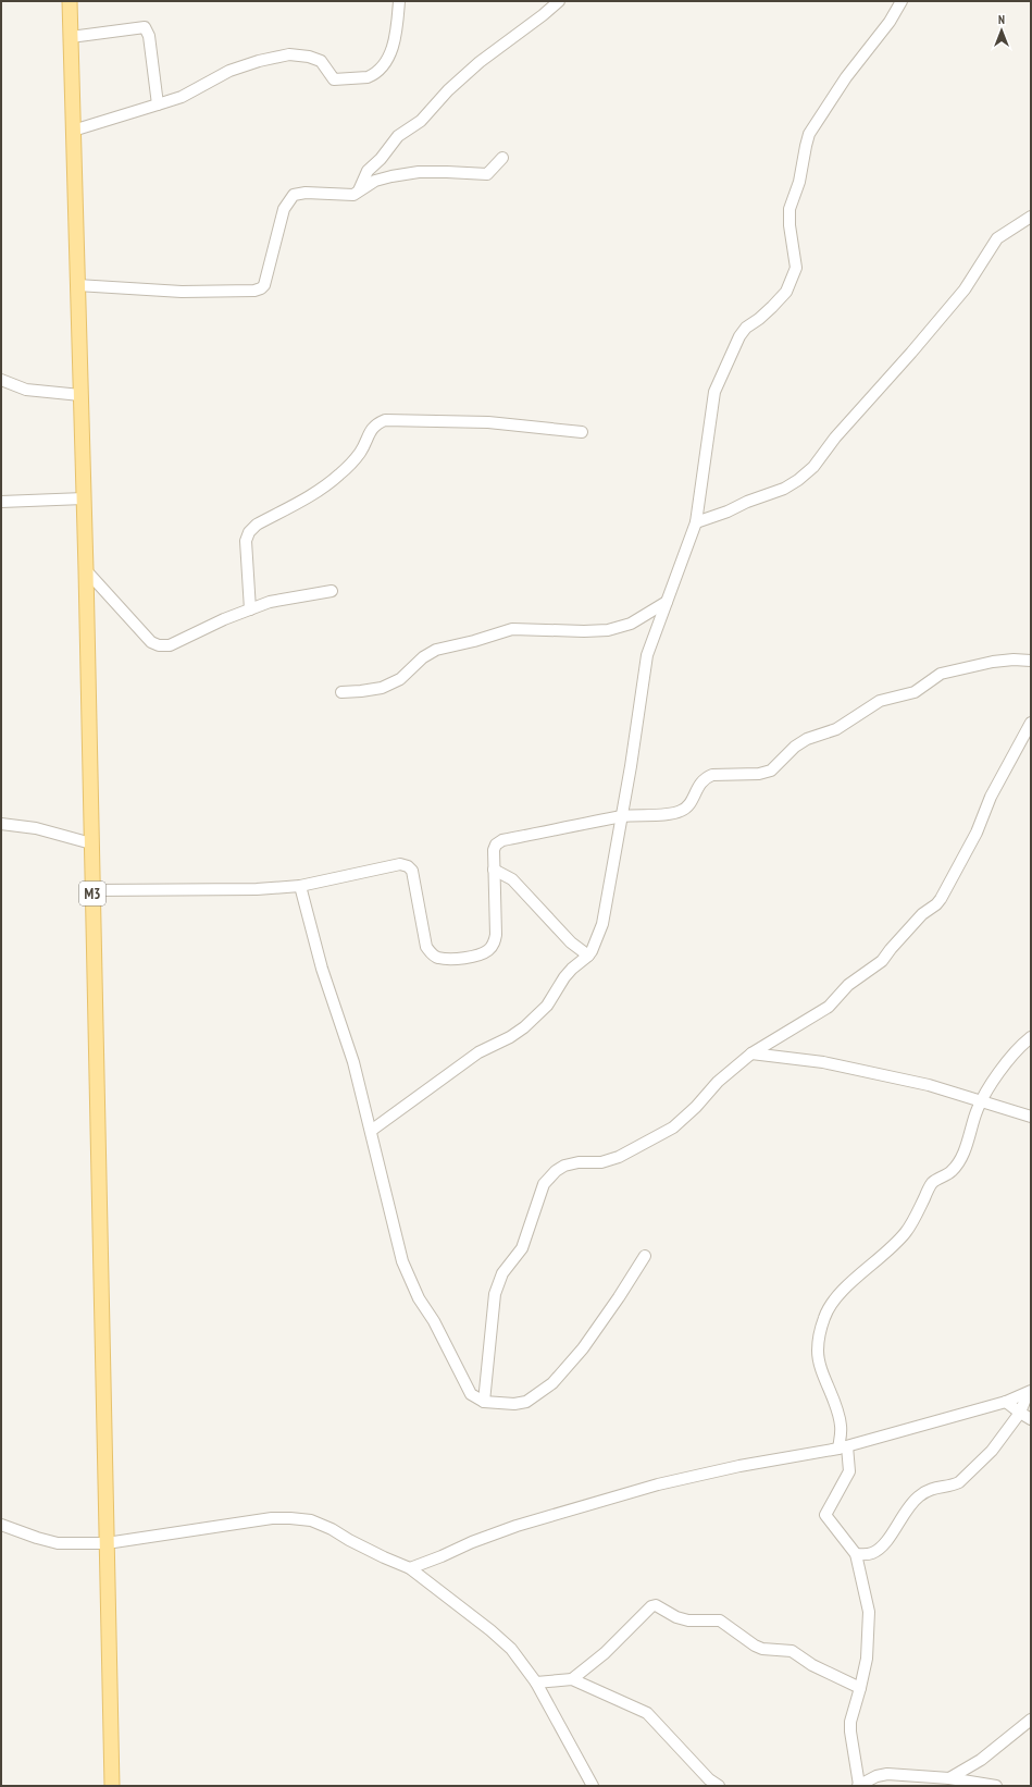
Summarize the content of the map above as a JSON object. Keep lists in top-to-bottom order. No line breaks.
{"streets":{"main road":["M3"]},"north":"top"}
